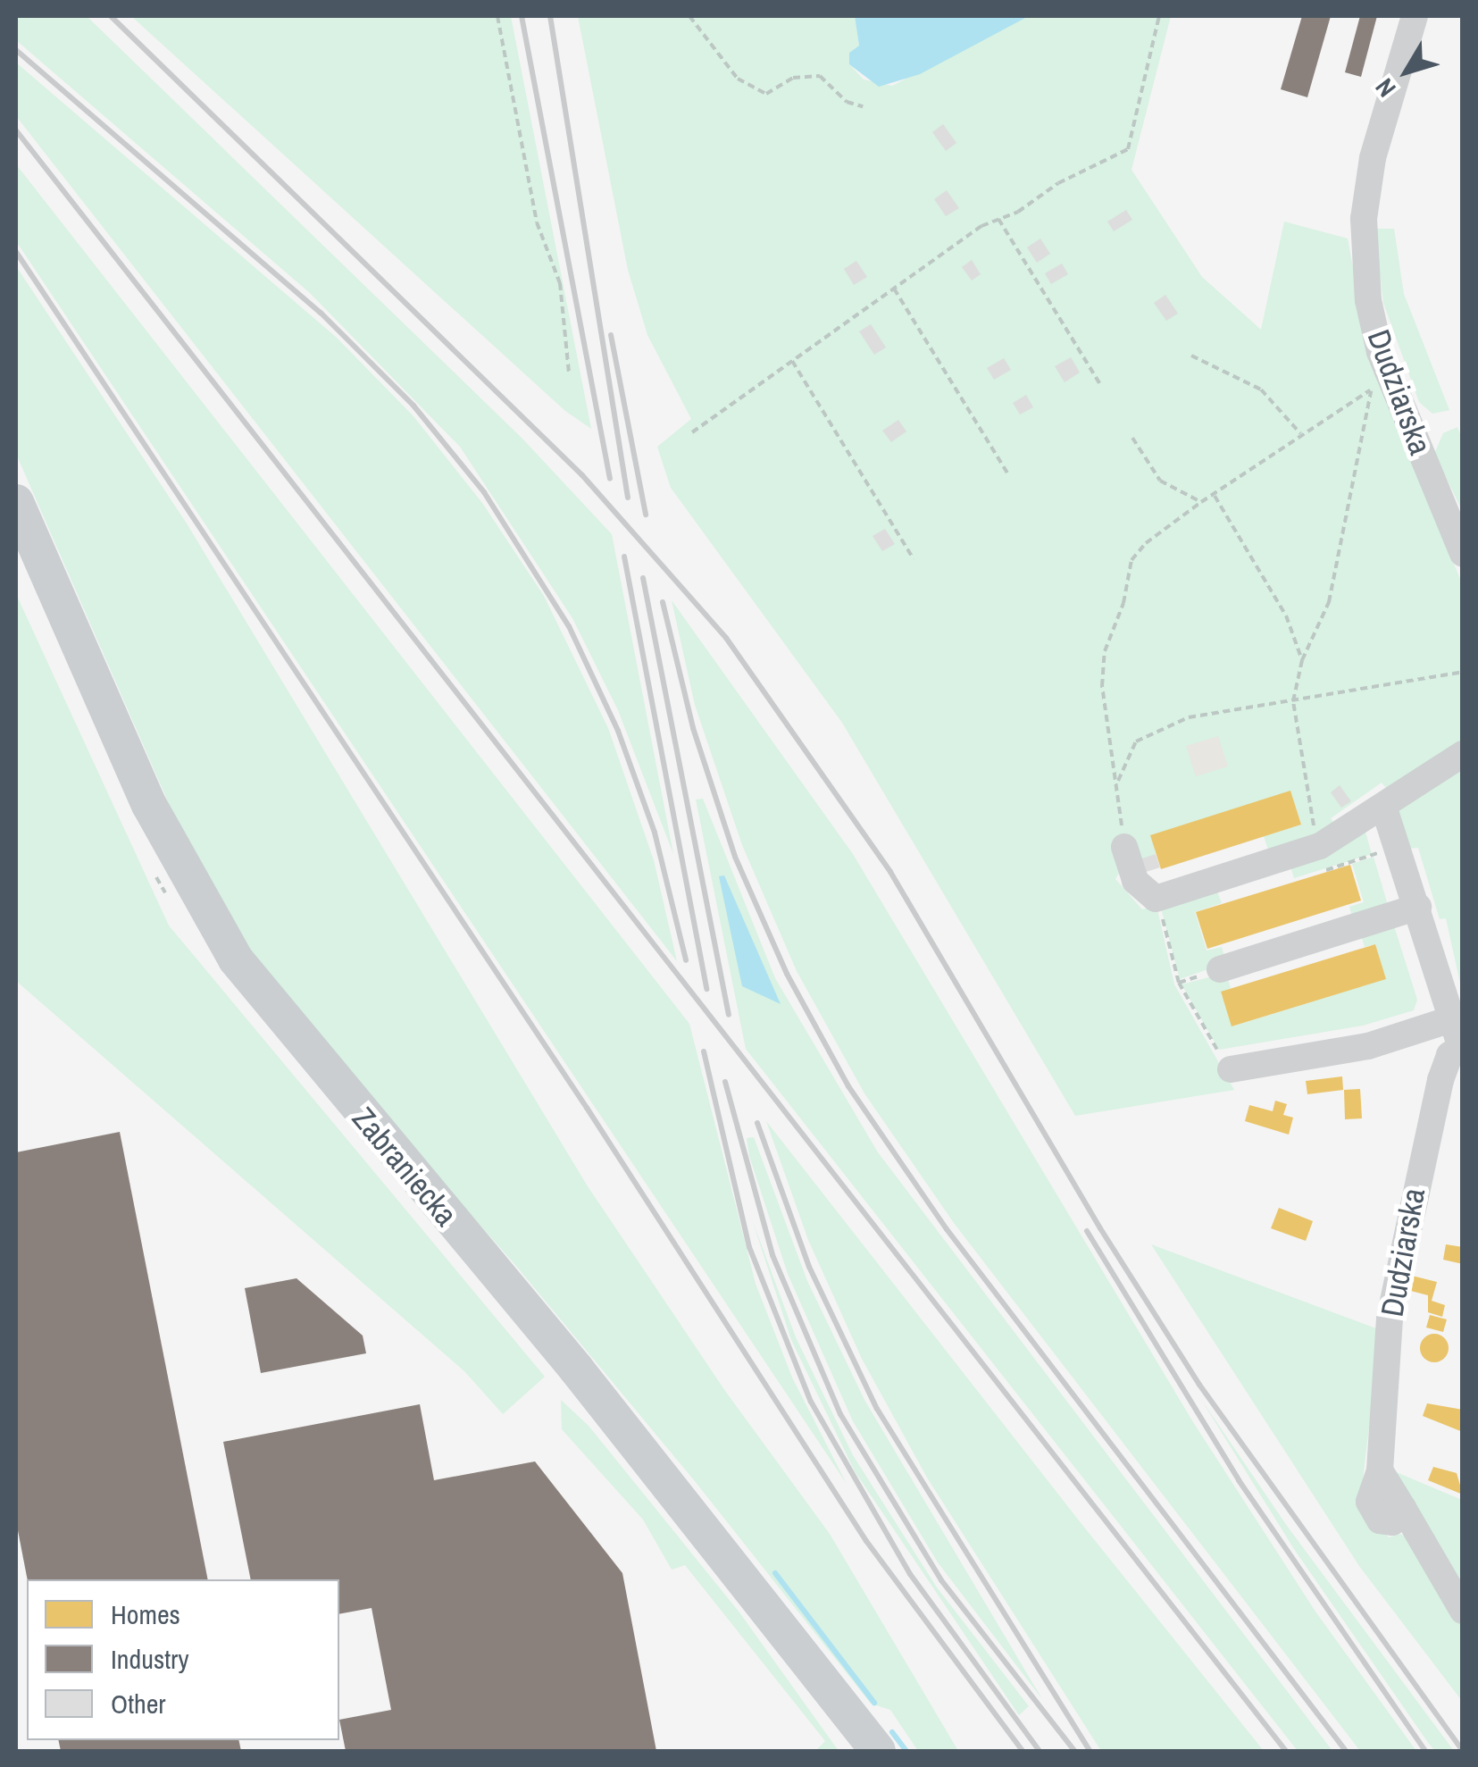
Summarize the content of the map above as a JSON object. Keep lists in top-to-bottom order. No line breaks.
{"streets":{"main road":["Zabraniecka"],"street":["Dudziarska"]},"legend":["Homes","Industry","Other"],"north":"bottom left"}
